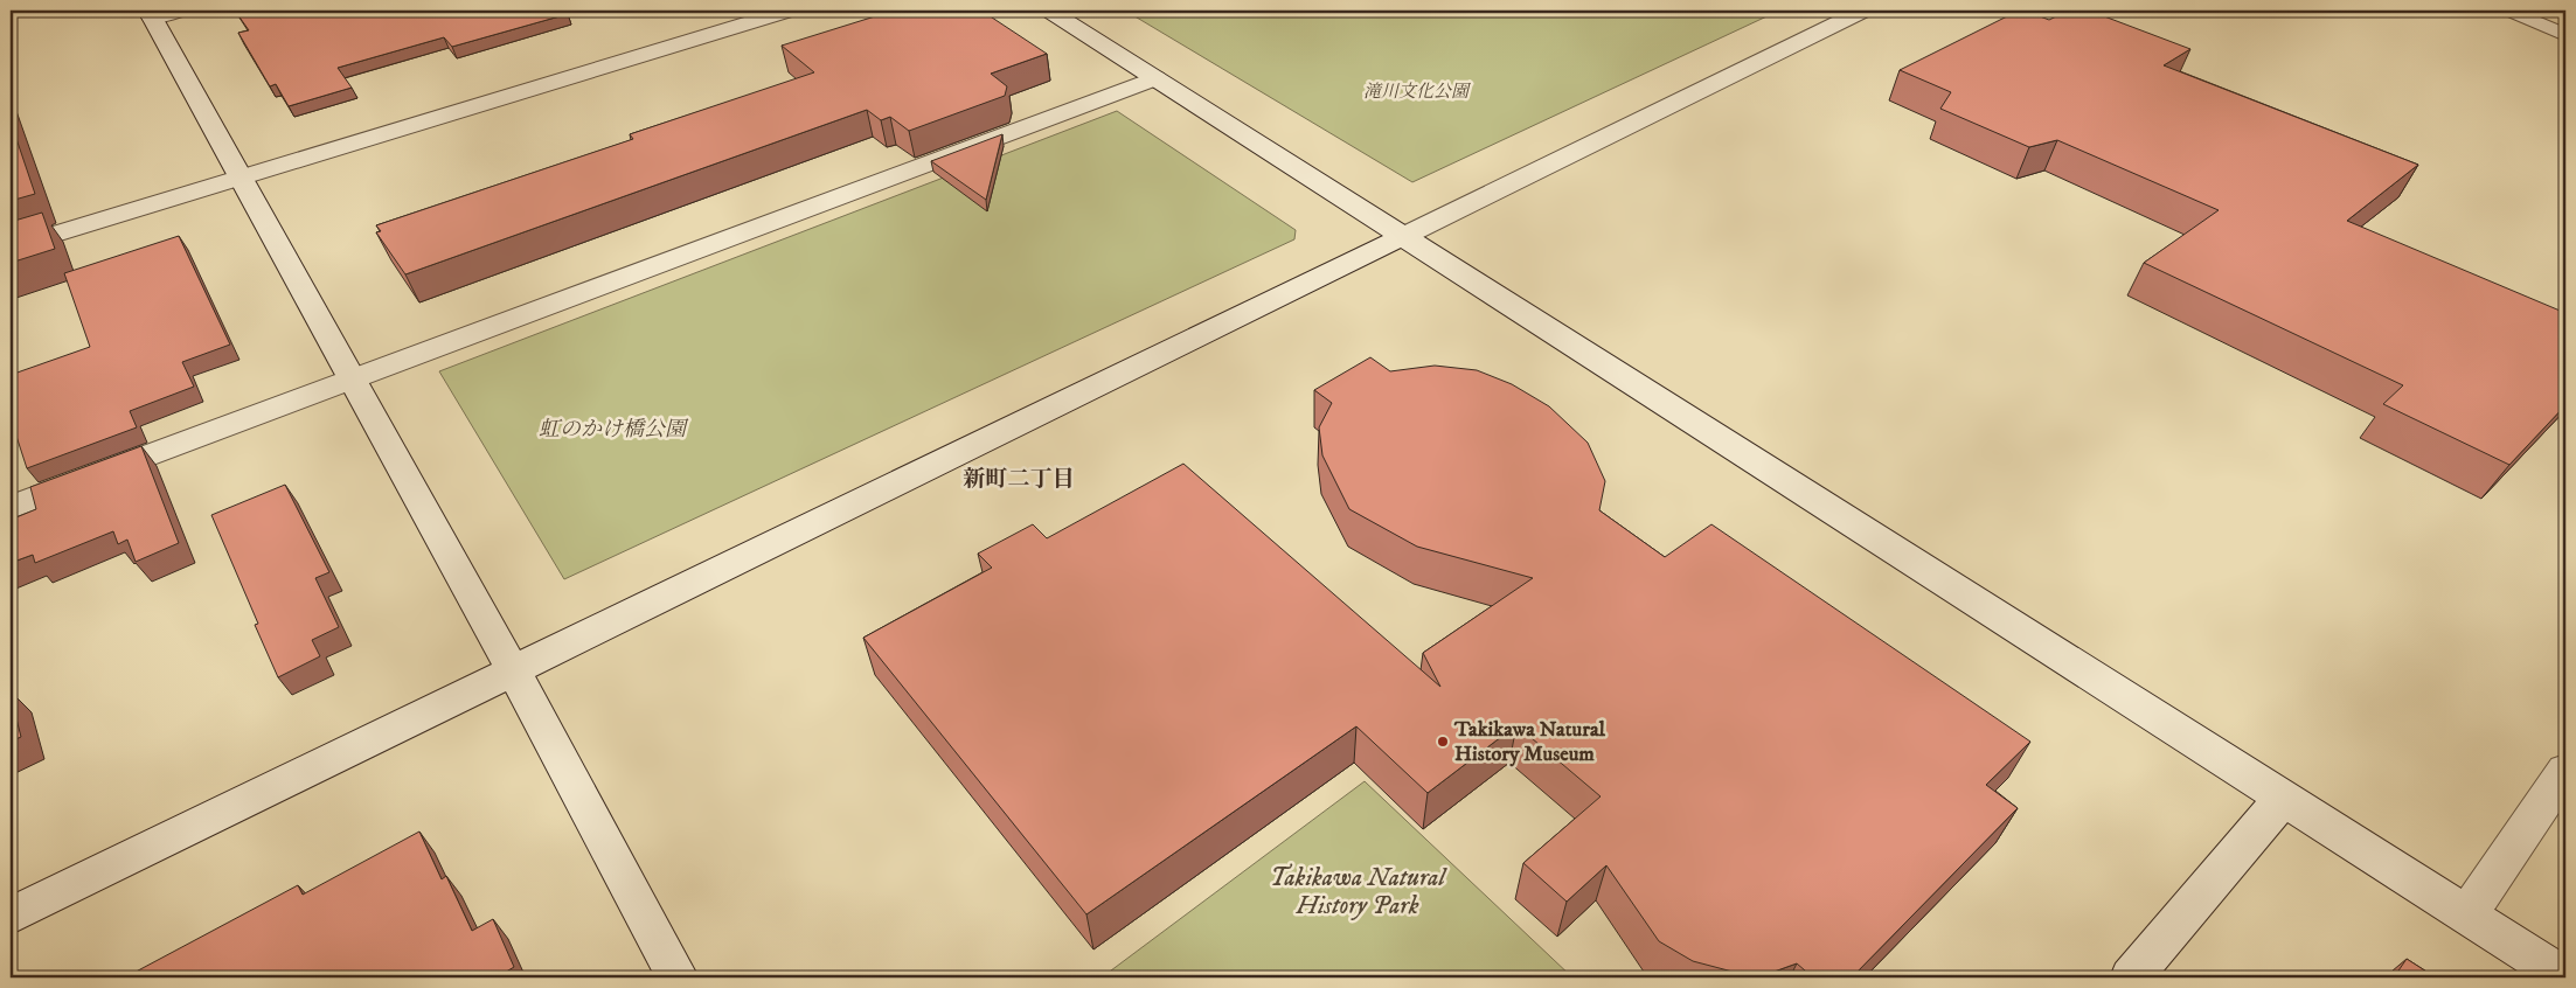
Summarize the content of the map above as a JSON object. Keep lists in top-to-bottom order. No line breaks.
{"districts":["新町二丁目"],"parks":["滝川文化公園","虹のかけ橋公園","Takikawa Natural History Park"],"places":["Takikawa Natural History Museum"]}
